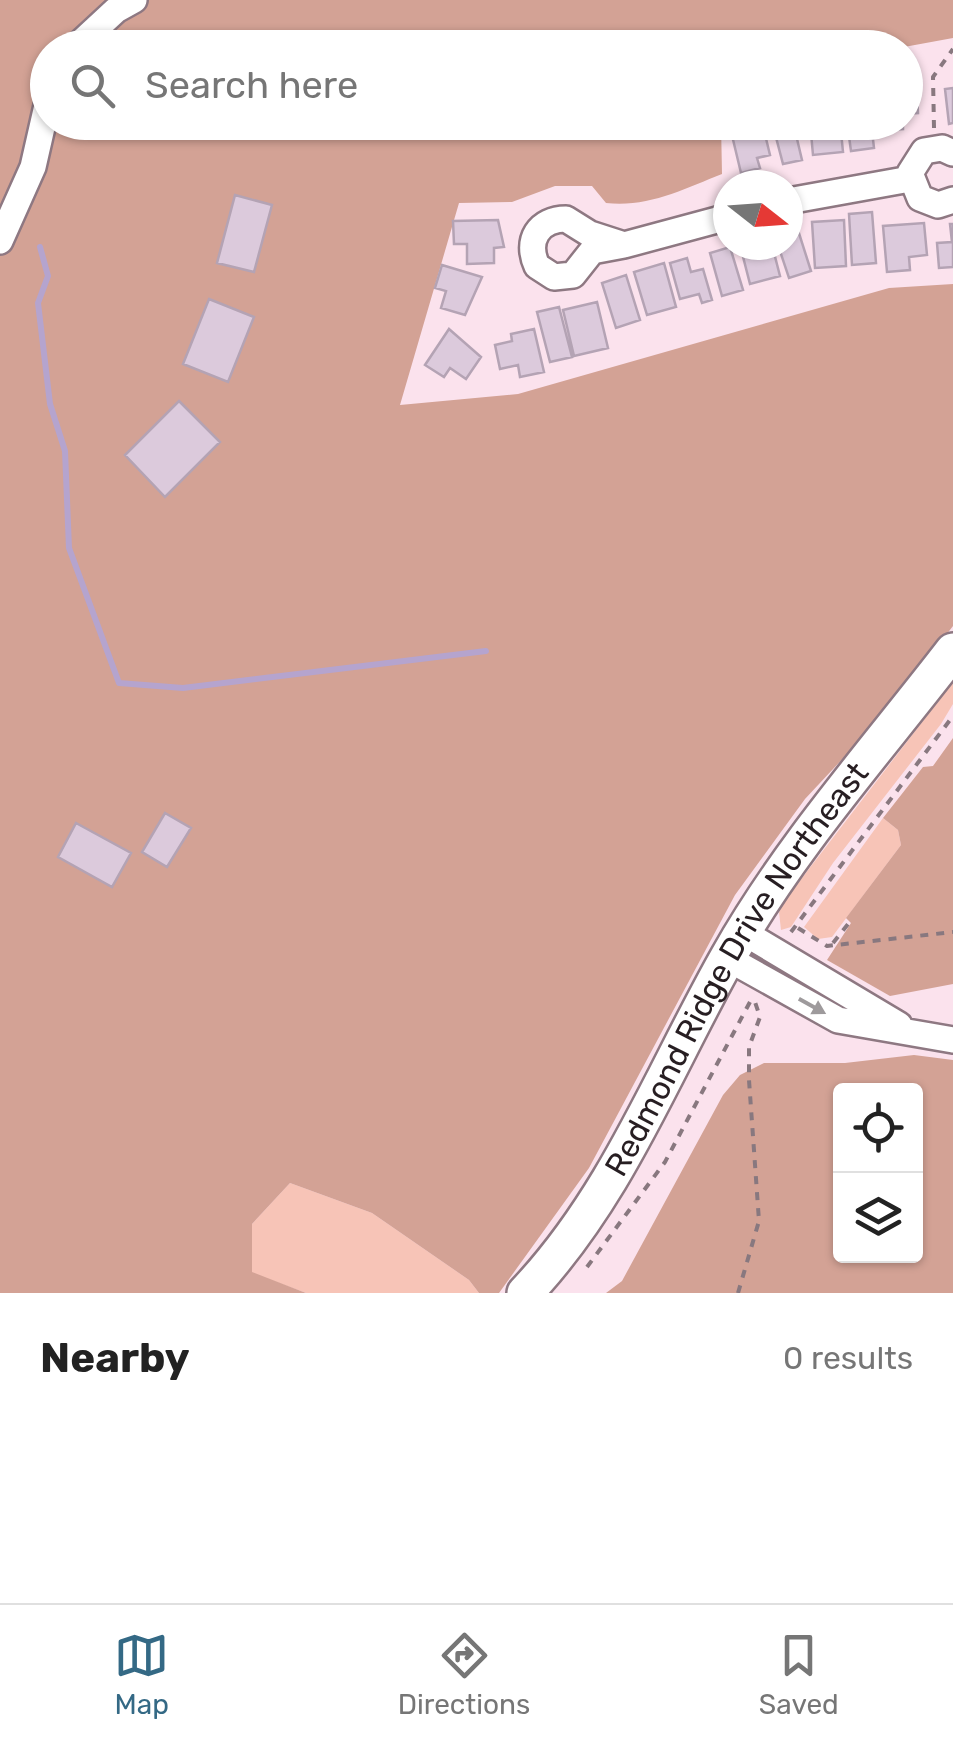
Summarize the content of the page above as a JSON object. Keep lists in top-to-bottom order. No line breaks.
{"streets":{"street":["Redmond Ridge Drive Northeast"]},"north":"right","page":{"search":"Search here","heading":["Nearby","0 results"],"nav":["Map","Directions","Saved"]}}
